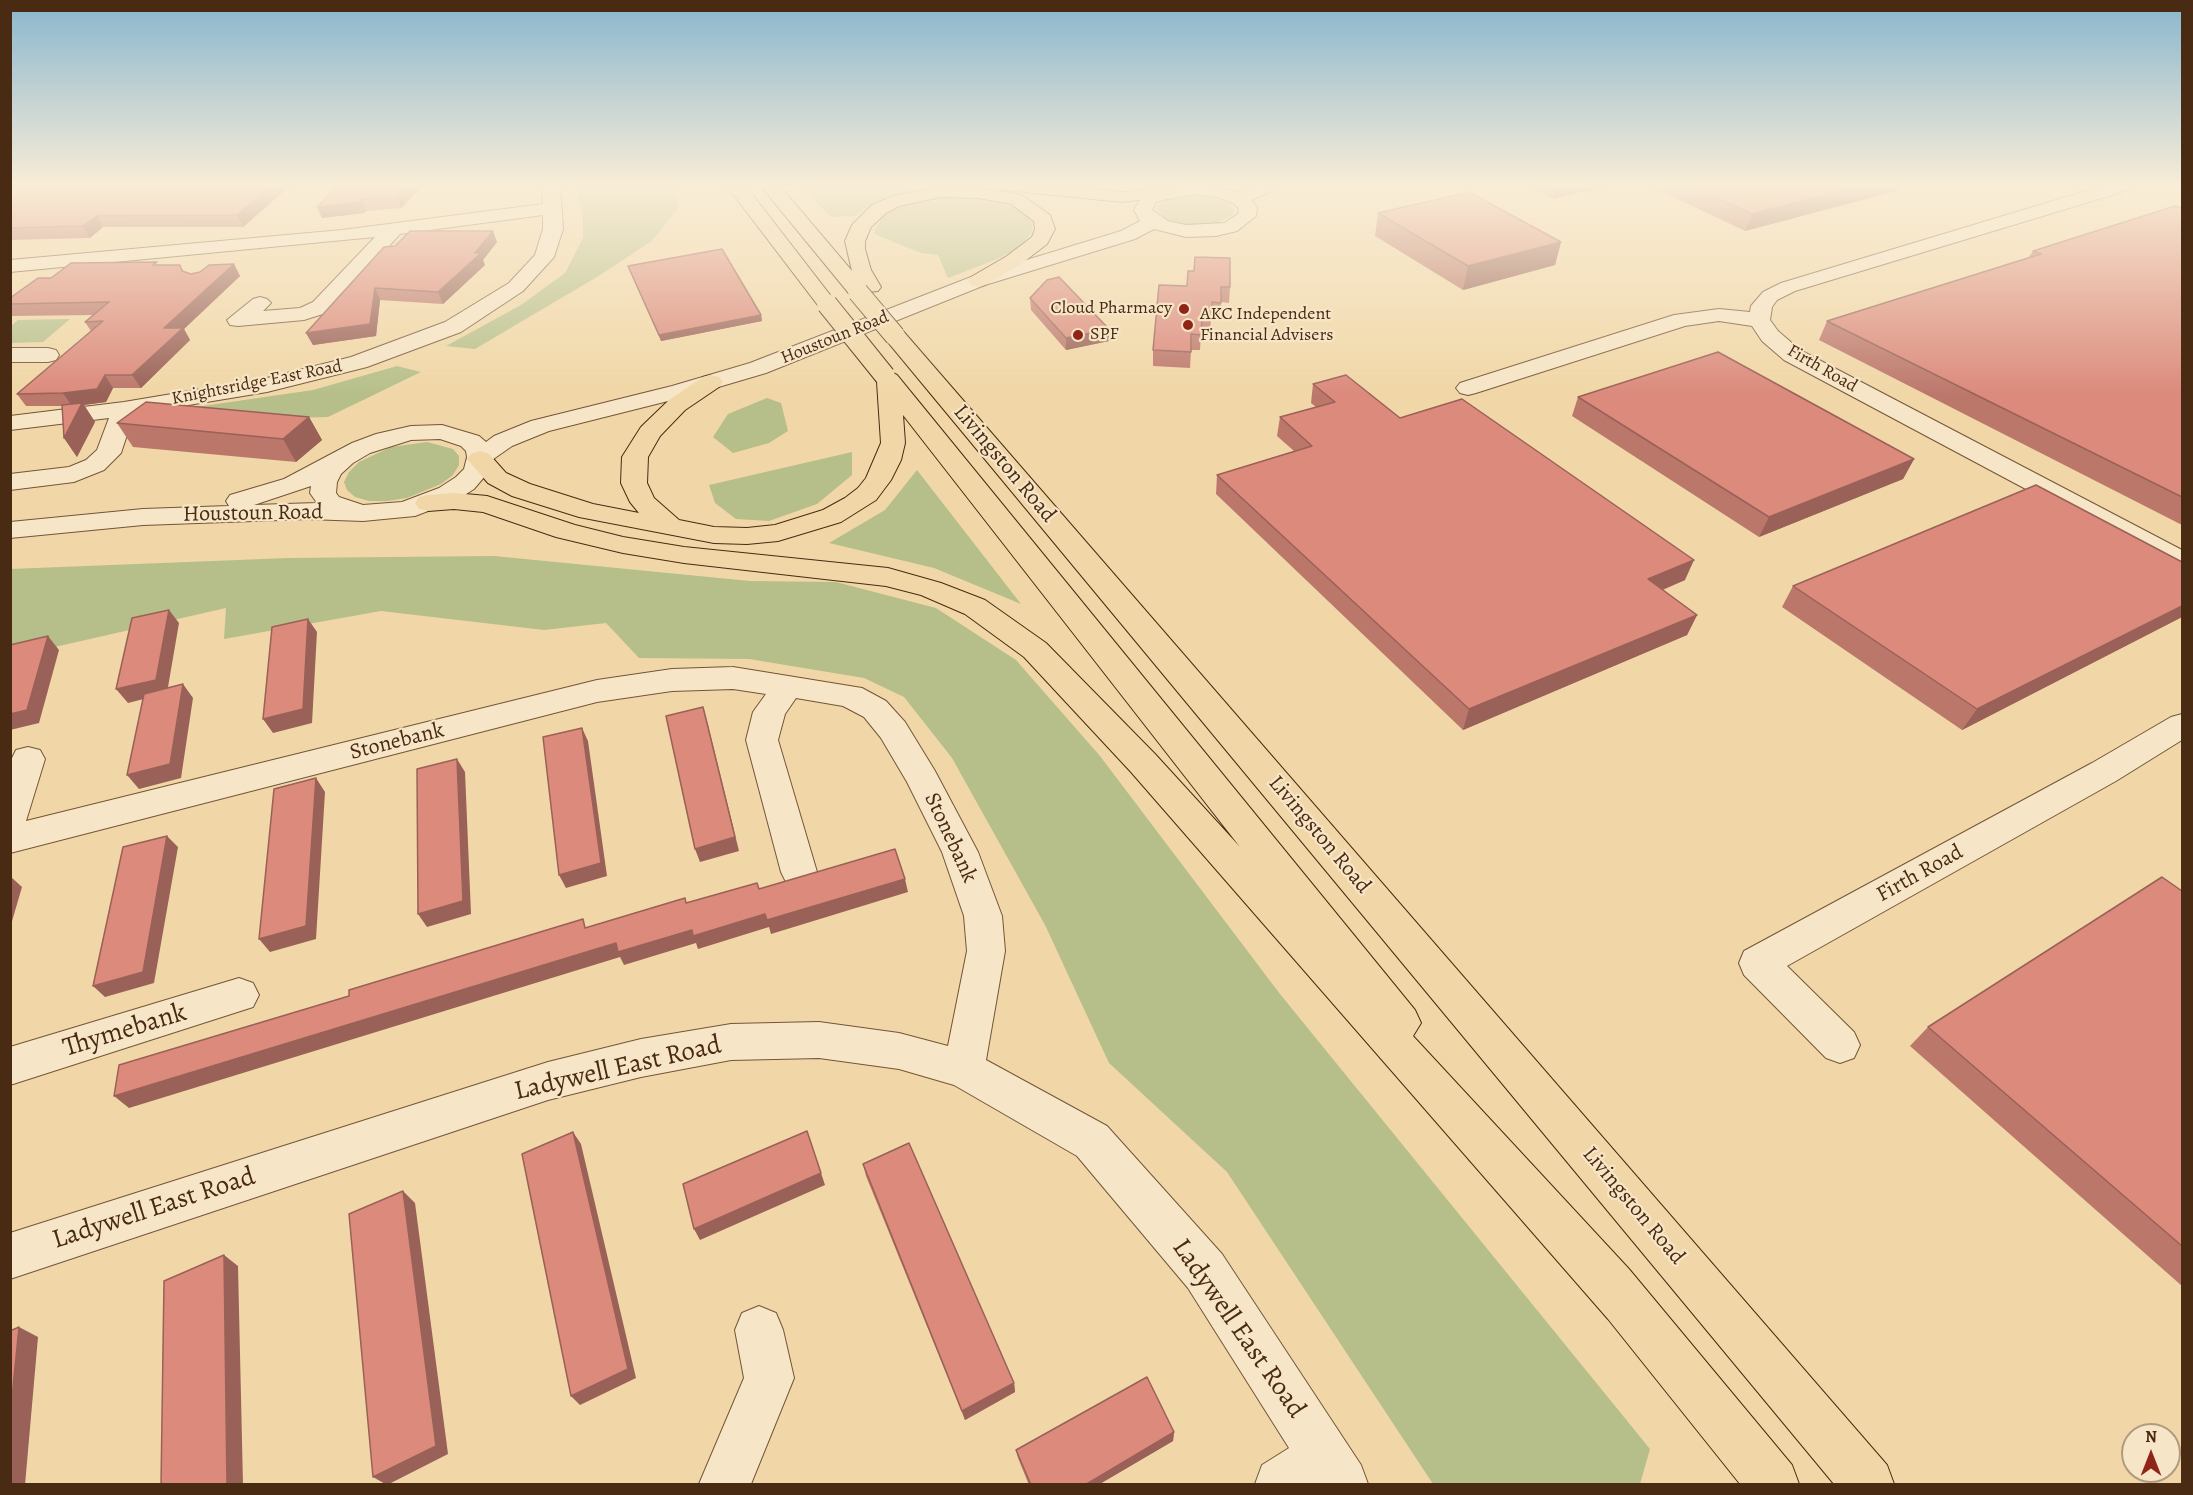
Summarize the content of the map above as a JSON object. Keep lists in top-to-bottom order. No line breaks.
{"streets":{"main road":["Livingston Road"],"street":["Houstoun Road","Firth Road","Knightsridge East Road","Stonebank","Thymebank","Ladywell East Road"]},"crossings":[["Stonebank","Ladywell East Road"]],"places":["Cloud Pharmacy","AKC Independent Financial Advisers","SPF"],"north":"top"}
